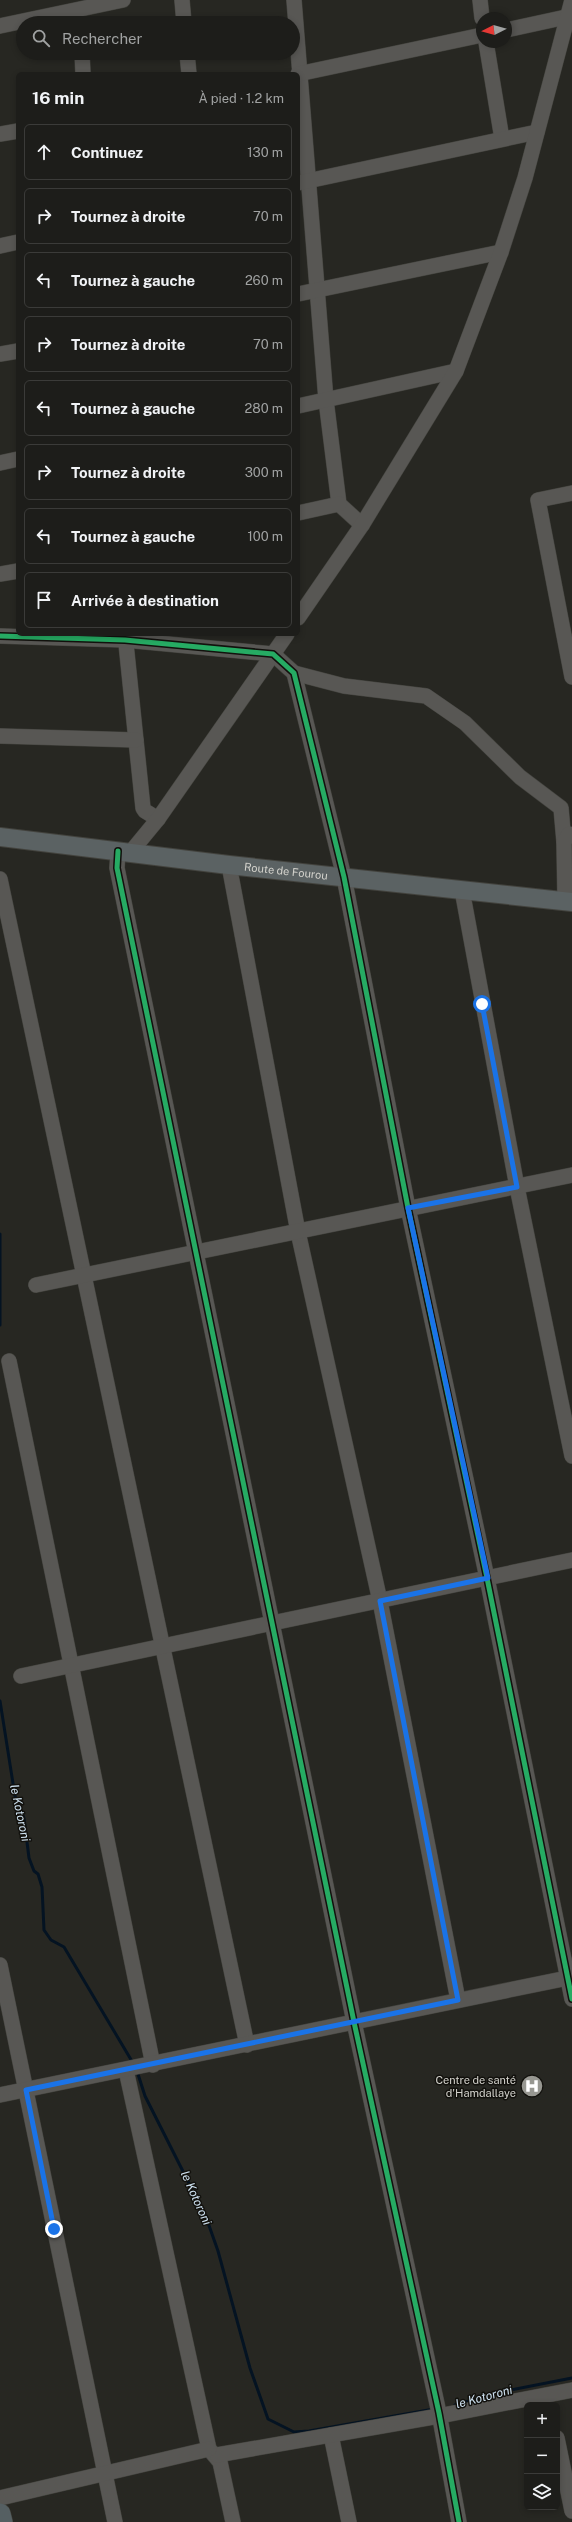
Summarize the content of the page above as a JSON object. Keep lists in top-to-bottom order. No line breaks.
{"streets":{"main road":["Route de Fourou"]},"water":["le Kotoroni"],"places":{"hospital":["Centre de santé d'Hamdallaye"]},"north":"left","page":{"search":"Rechercher","heading":["16 min","À pied · 1.2 km"],"list":[["Continuez","130 m"],["Tournez à droite","70 m"],["Tournez à gauche","260 m"],["Tournez à droite","70 m"],["Tournez à gauche","280 m"],["Tournez à droite","300 m"],["Tournez à gauche","100 m"],"Arrivée à destination"],"map_buttons":["+","−"]}}
